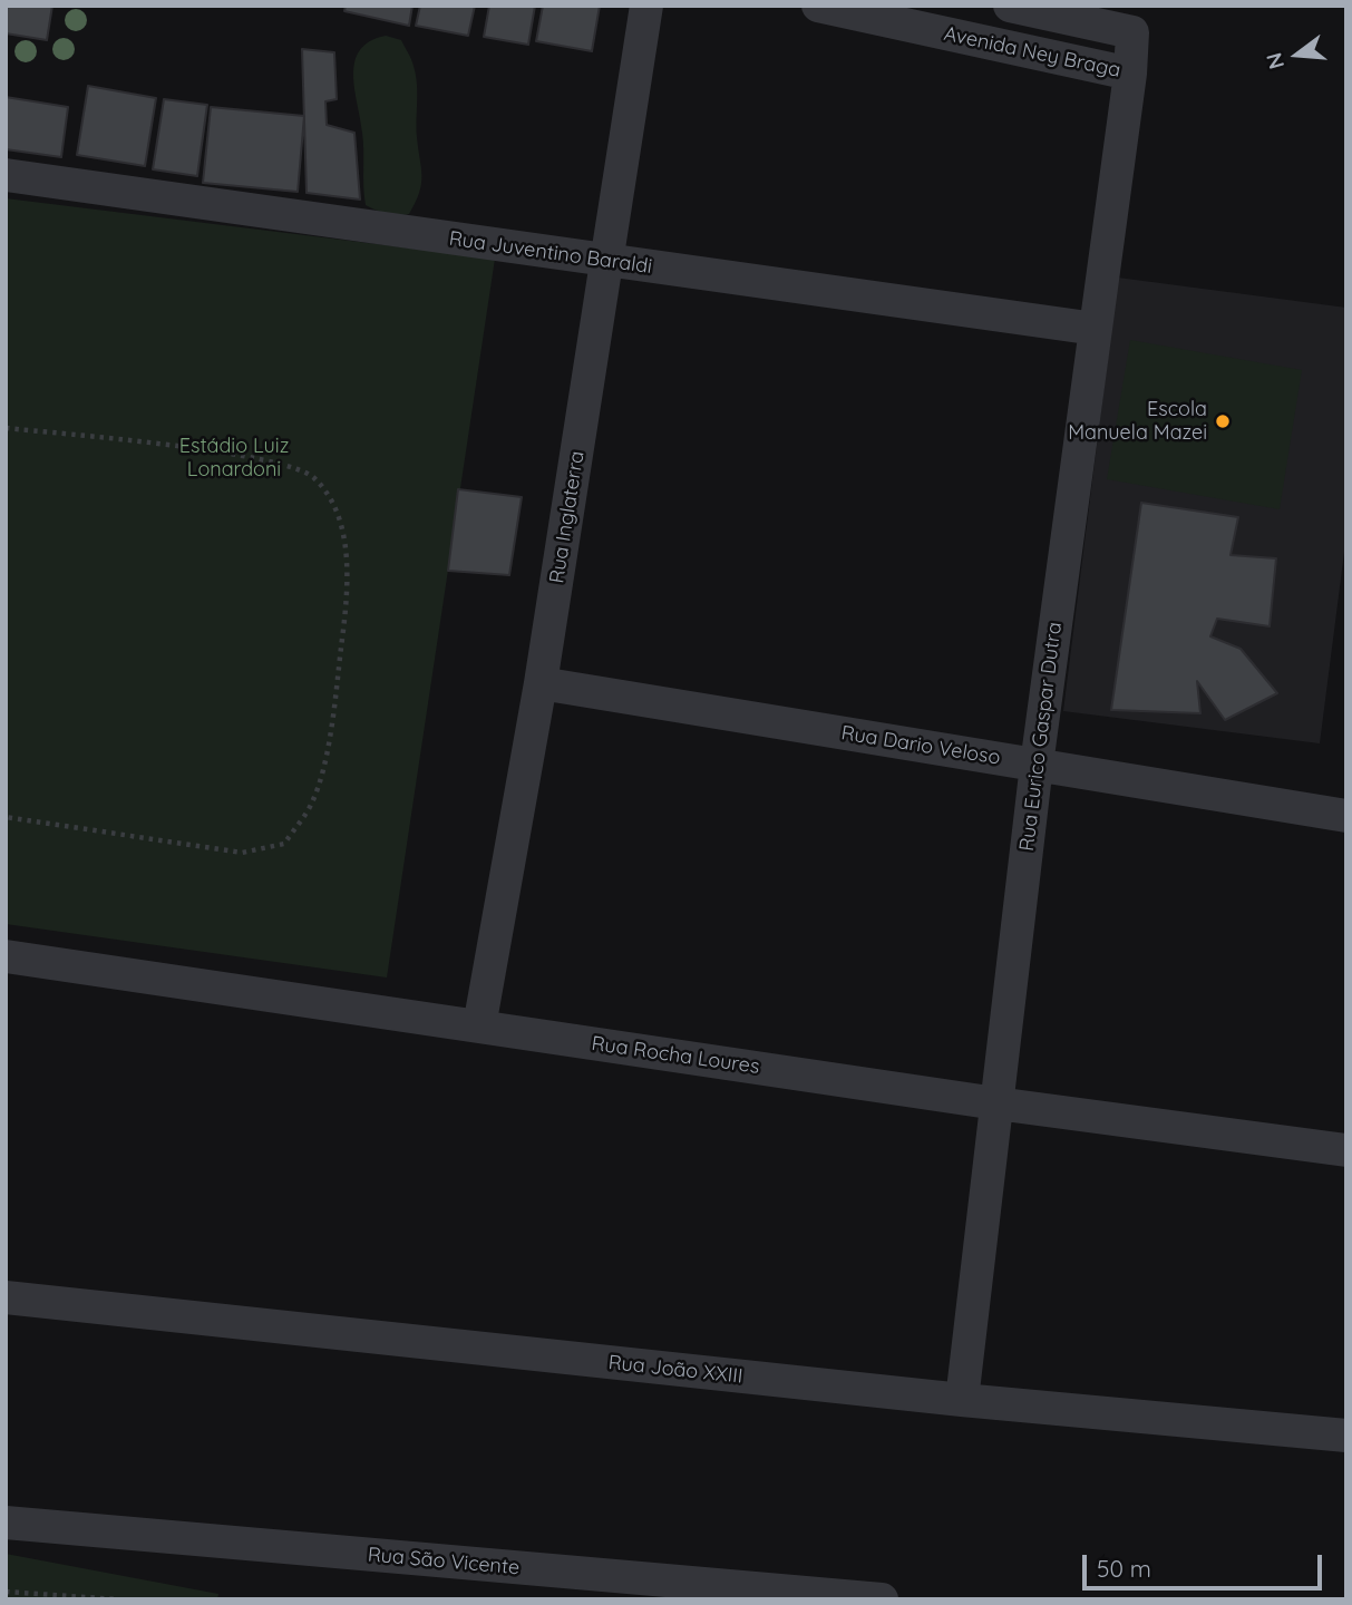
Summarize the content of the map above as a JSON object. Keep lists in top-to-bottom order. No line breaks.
{"streets":{"street":["Avenida Ney Braga","Rua Juventino Baraldi","Rua Inglaterra","Rua Eurico Gaspar Dutra","Rua Dario Veloso","Rua Rocha Loures","Rua João XXIII","Rua São Vicente"]},"crossings":[["Avenida Ney Braga","Rua Eurico Gaspar Dutra"],["Rua Juventino Baraldi","Rua Inglaterra"],["Rua Juventino Baraldi","Rua Eurico Gaspar Dutra"],["Rua Inglaterra","Rua Dario Veloso"],["Rua Inglaterra","Rua Rocha Loures"],["Rua Eurico Gaspar Dutra","Rua Dario Veloso"],["Rua Eurico Gaspar Dutra","Rua Rocha Loures"],["Rua Eurico Gaspar Dutra","Rua João XXIII"]],"parks":["Estádio Luiz Lonardoni"],"places":["Escola Manuela Mazei"],"scale_bar":"50 m","north":"left"}
